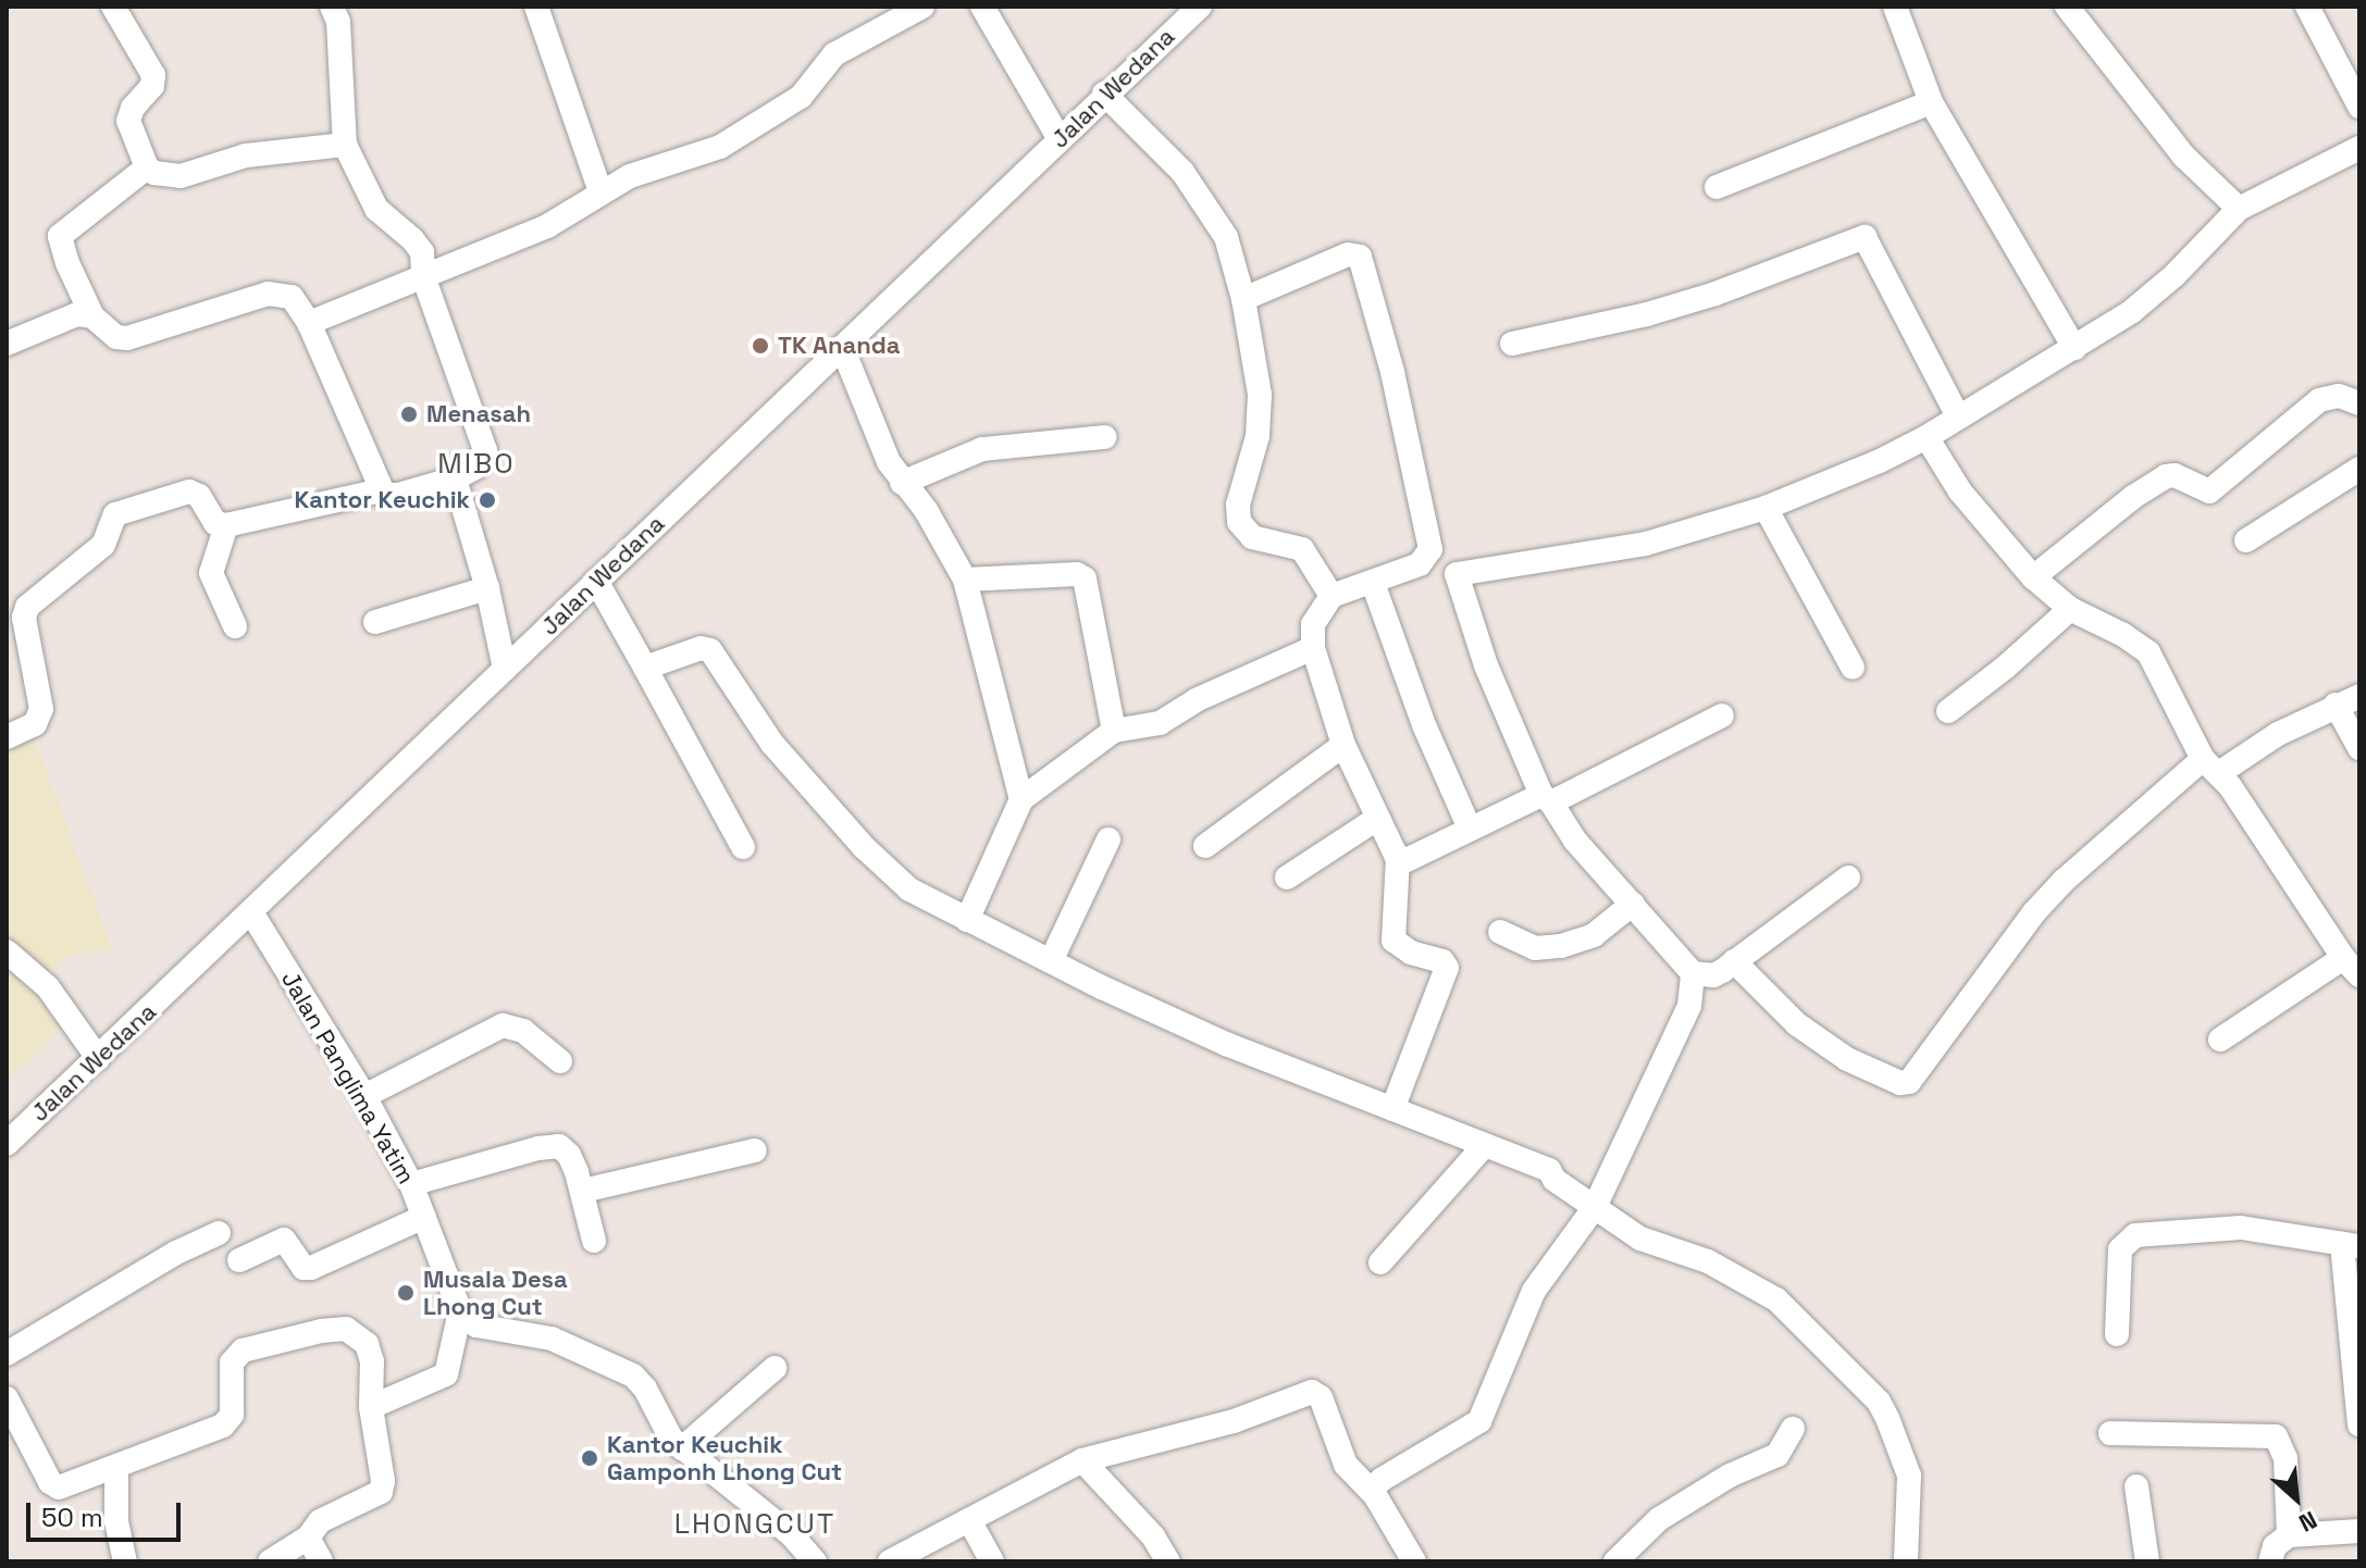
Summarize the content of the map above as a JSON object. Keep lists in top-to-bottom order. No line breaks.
{"streets":{"street":["Jalan Wedana","Jalan Panglima Yatim"]},"crossings":[["Jalan Wedana","Jalan Panglima Yatim"]],"districts":["MIBO","LHONGCUT"],"places":["TK Ananda","Menasah","Kantor Keuchik","Musala Desa Lhong Cut","Kantor Keuchik Gamponh Lhong Cut"],"scale_bar":"50 m","north":"bottom right"}
